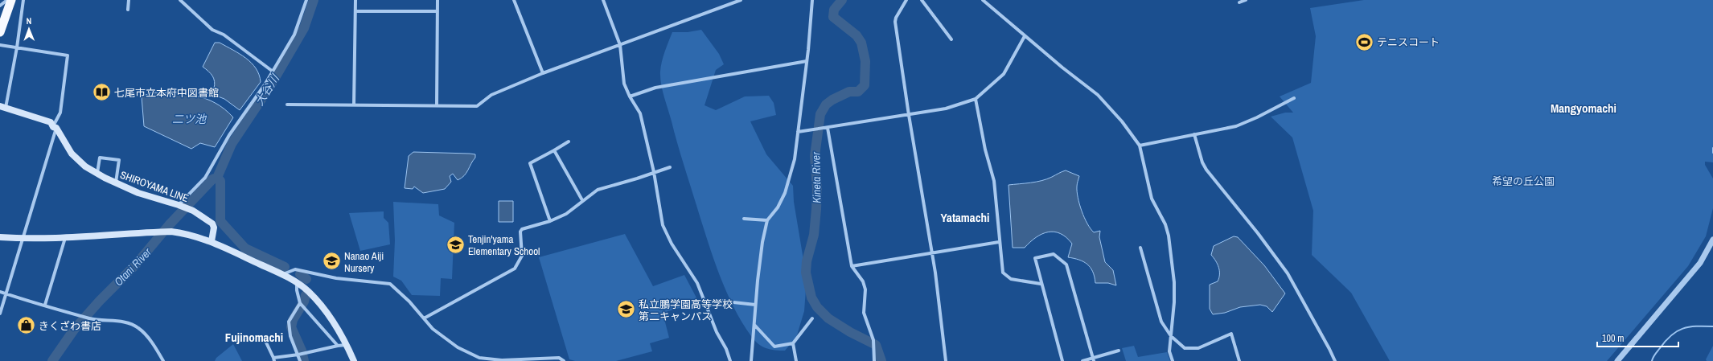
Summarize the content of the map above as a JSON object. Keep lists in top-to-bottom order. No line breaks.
{"streets":{"main road":["SHIROYAMA LINE"]},"districts":["Mangyomachi","Yatamachi","Fujinomachi"],"water":["大谷川","二ツ池","Kineta River","Otani River"],"parks":["希望の丘公園"],"places":{"sports":["テニスコート"],"library":["七尾市立本府中図書館"],"school or university":["Tenjin'yama Elementary School","Nanao Aiji Nursery","私立鵬学園高等学校 第二キャンパス"],"shop":["きくざわ書店"]},"scale_bar":"100 m","north":"top"}
